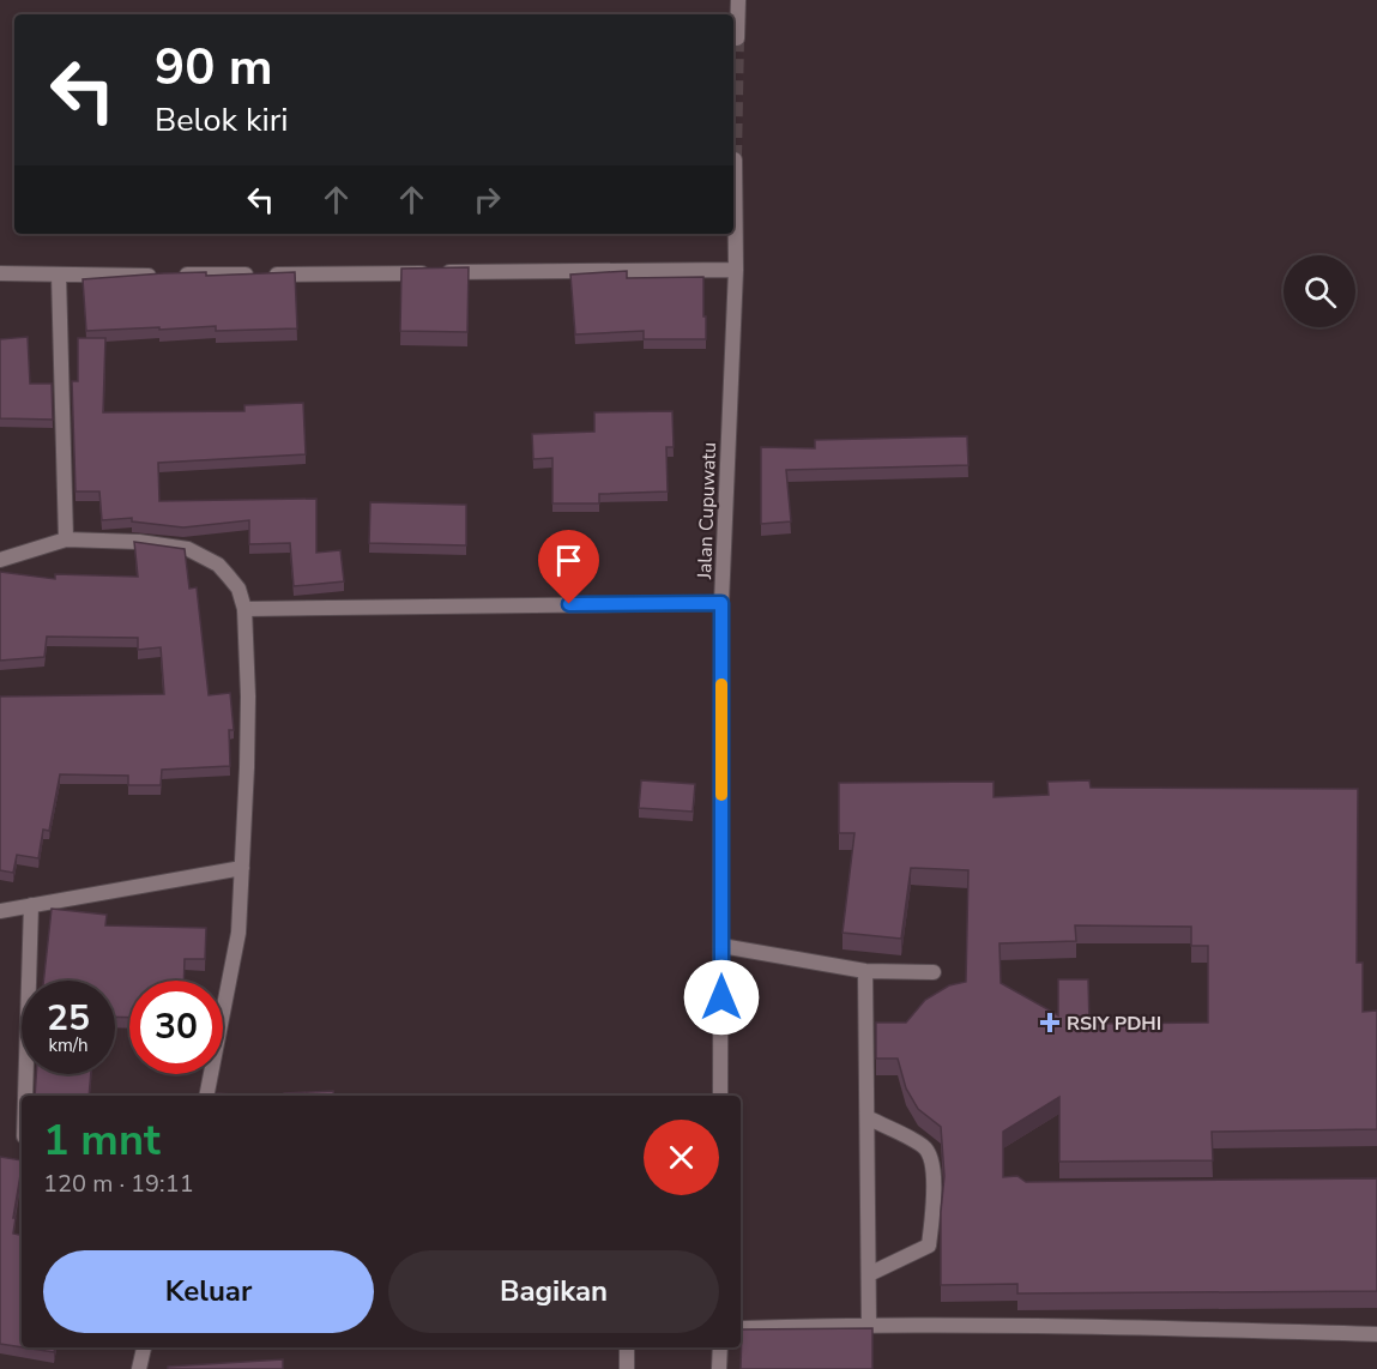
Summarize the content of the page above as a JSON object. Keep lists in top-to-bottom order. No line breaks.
{"streets":{"street":["Jalan Cupuwatu"]},"places":{"health":["RSIY PDHI"]},"page":{"turn":["90 m","Belok kiri"],"speed":"25 km/h","limit":"30","heading":["1 mnt","120 m · 19:11"],"buttons":["Keluar","Bagikan"]}}
